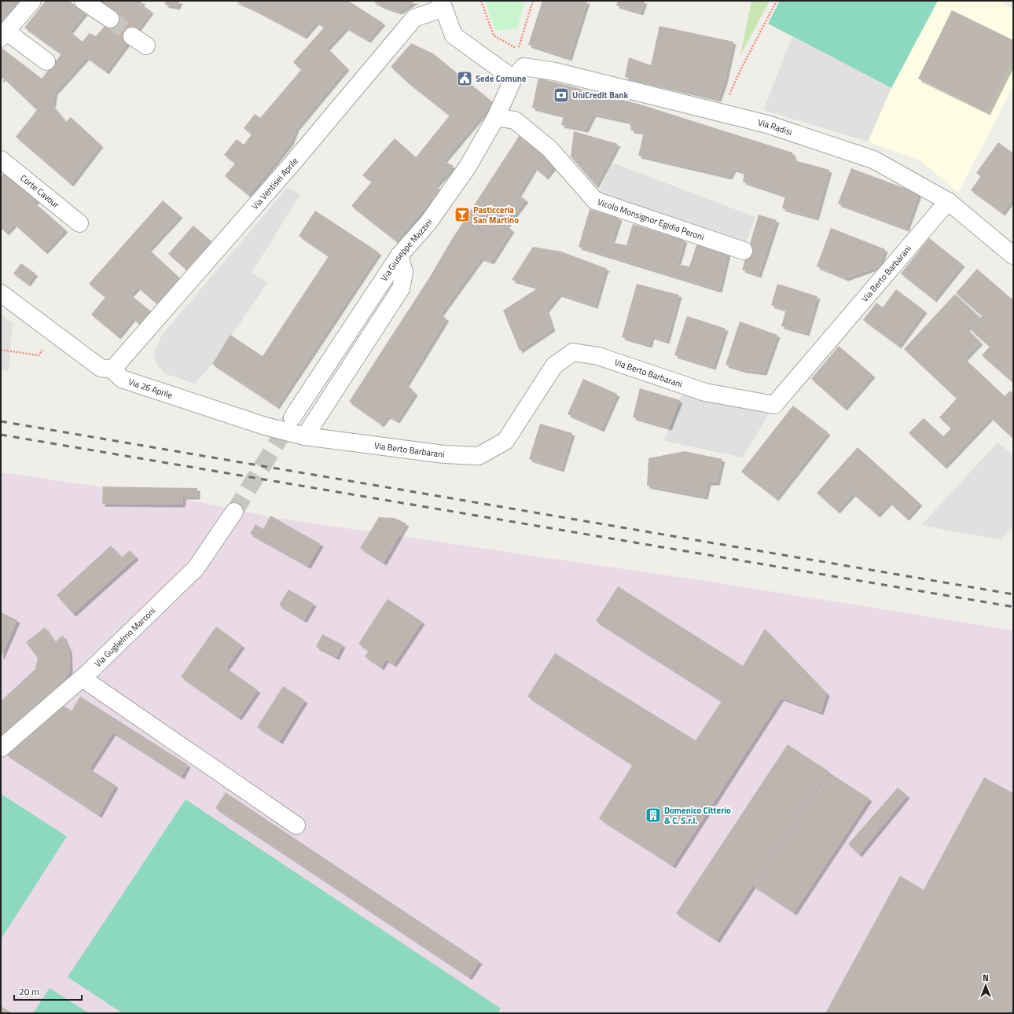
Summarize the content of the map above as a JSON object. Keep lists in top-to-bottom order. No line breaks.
{"streets":{"street":["Via Radisi","Via Ventisei Aprile","Corte Cavour","Vicolo Monsignor Egidio Peroni","Via Giuseppe Mazzini","Via Berto Barbarani","Via 26 Aprile","Via Guglielmo Marconi"]},"crossings":[["Via Radisi","Via Giuseppe Mazzini"],["Via Radisi","Via Berto Barbarani"],["Via Ventisei Aprile","Via 26 Aprile"],["Vicolo Monsignor Egidio Peroni","Via Giuseppe Mazzini"],["Via Berto Barbarani","Via 26 Aprile"]],"places":{"public building":["Sede Comune"],"bank":["UniCredit Bank"],"bar":["Pasticceria San Martino"],"building":["Domenico Citterio & C. S.r.l."]},"scale_bar":"20 m","north":"top"}
